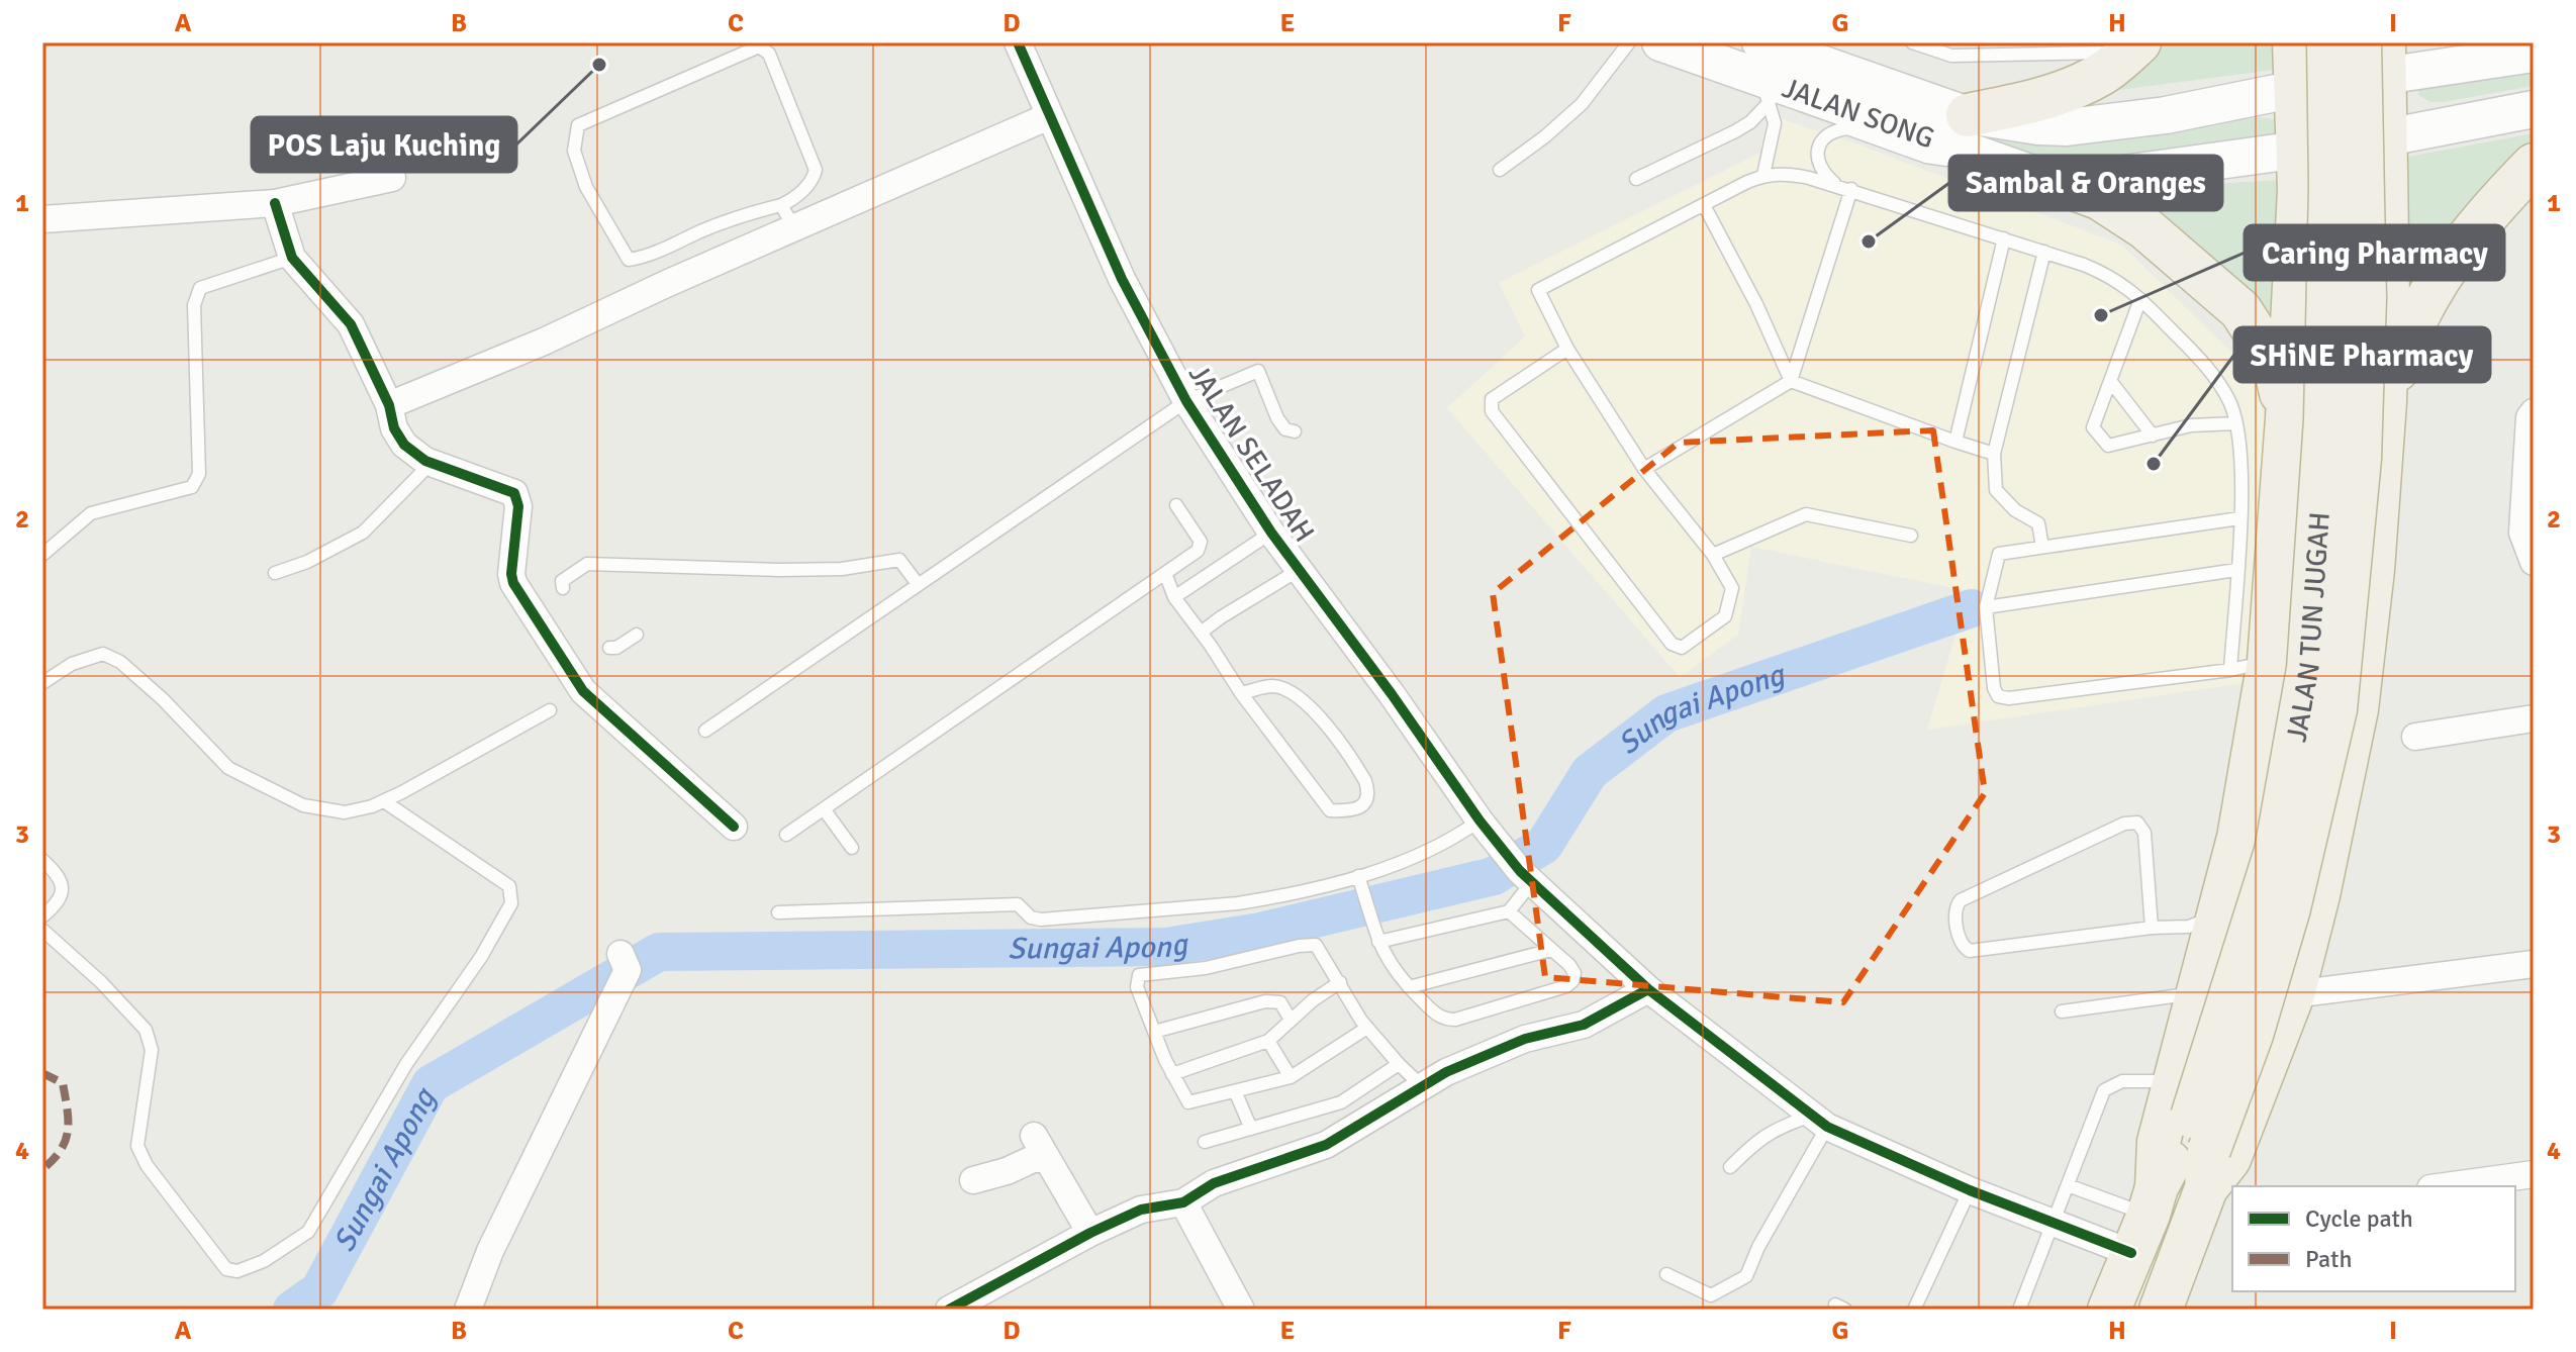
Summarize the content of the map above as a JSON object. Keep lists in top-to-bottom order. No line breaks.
{"streets":{"highway":["JALAN TUN JUGAH"],"main road":["JALAN SONG"],"street":["JALAN SELADAH"]},"crossings":[["JALAN SONG","JALAN TUN JUGAH"],["JALAN SELADAH","JALAN TUN JUGAH"]],"water":["Sungai Apong"],"places":["POS Laju Kuching","Sambal & Oranges","Caring Pharmacy","SHiNE Pharmacy"],"legend":["Cycle path","Path"],"grid":{"columns":["A","B","C","D","E","F","G","H","I"],"rows":["1","2","3","4"]}}
